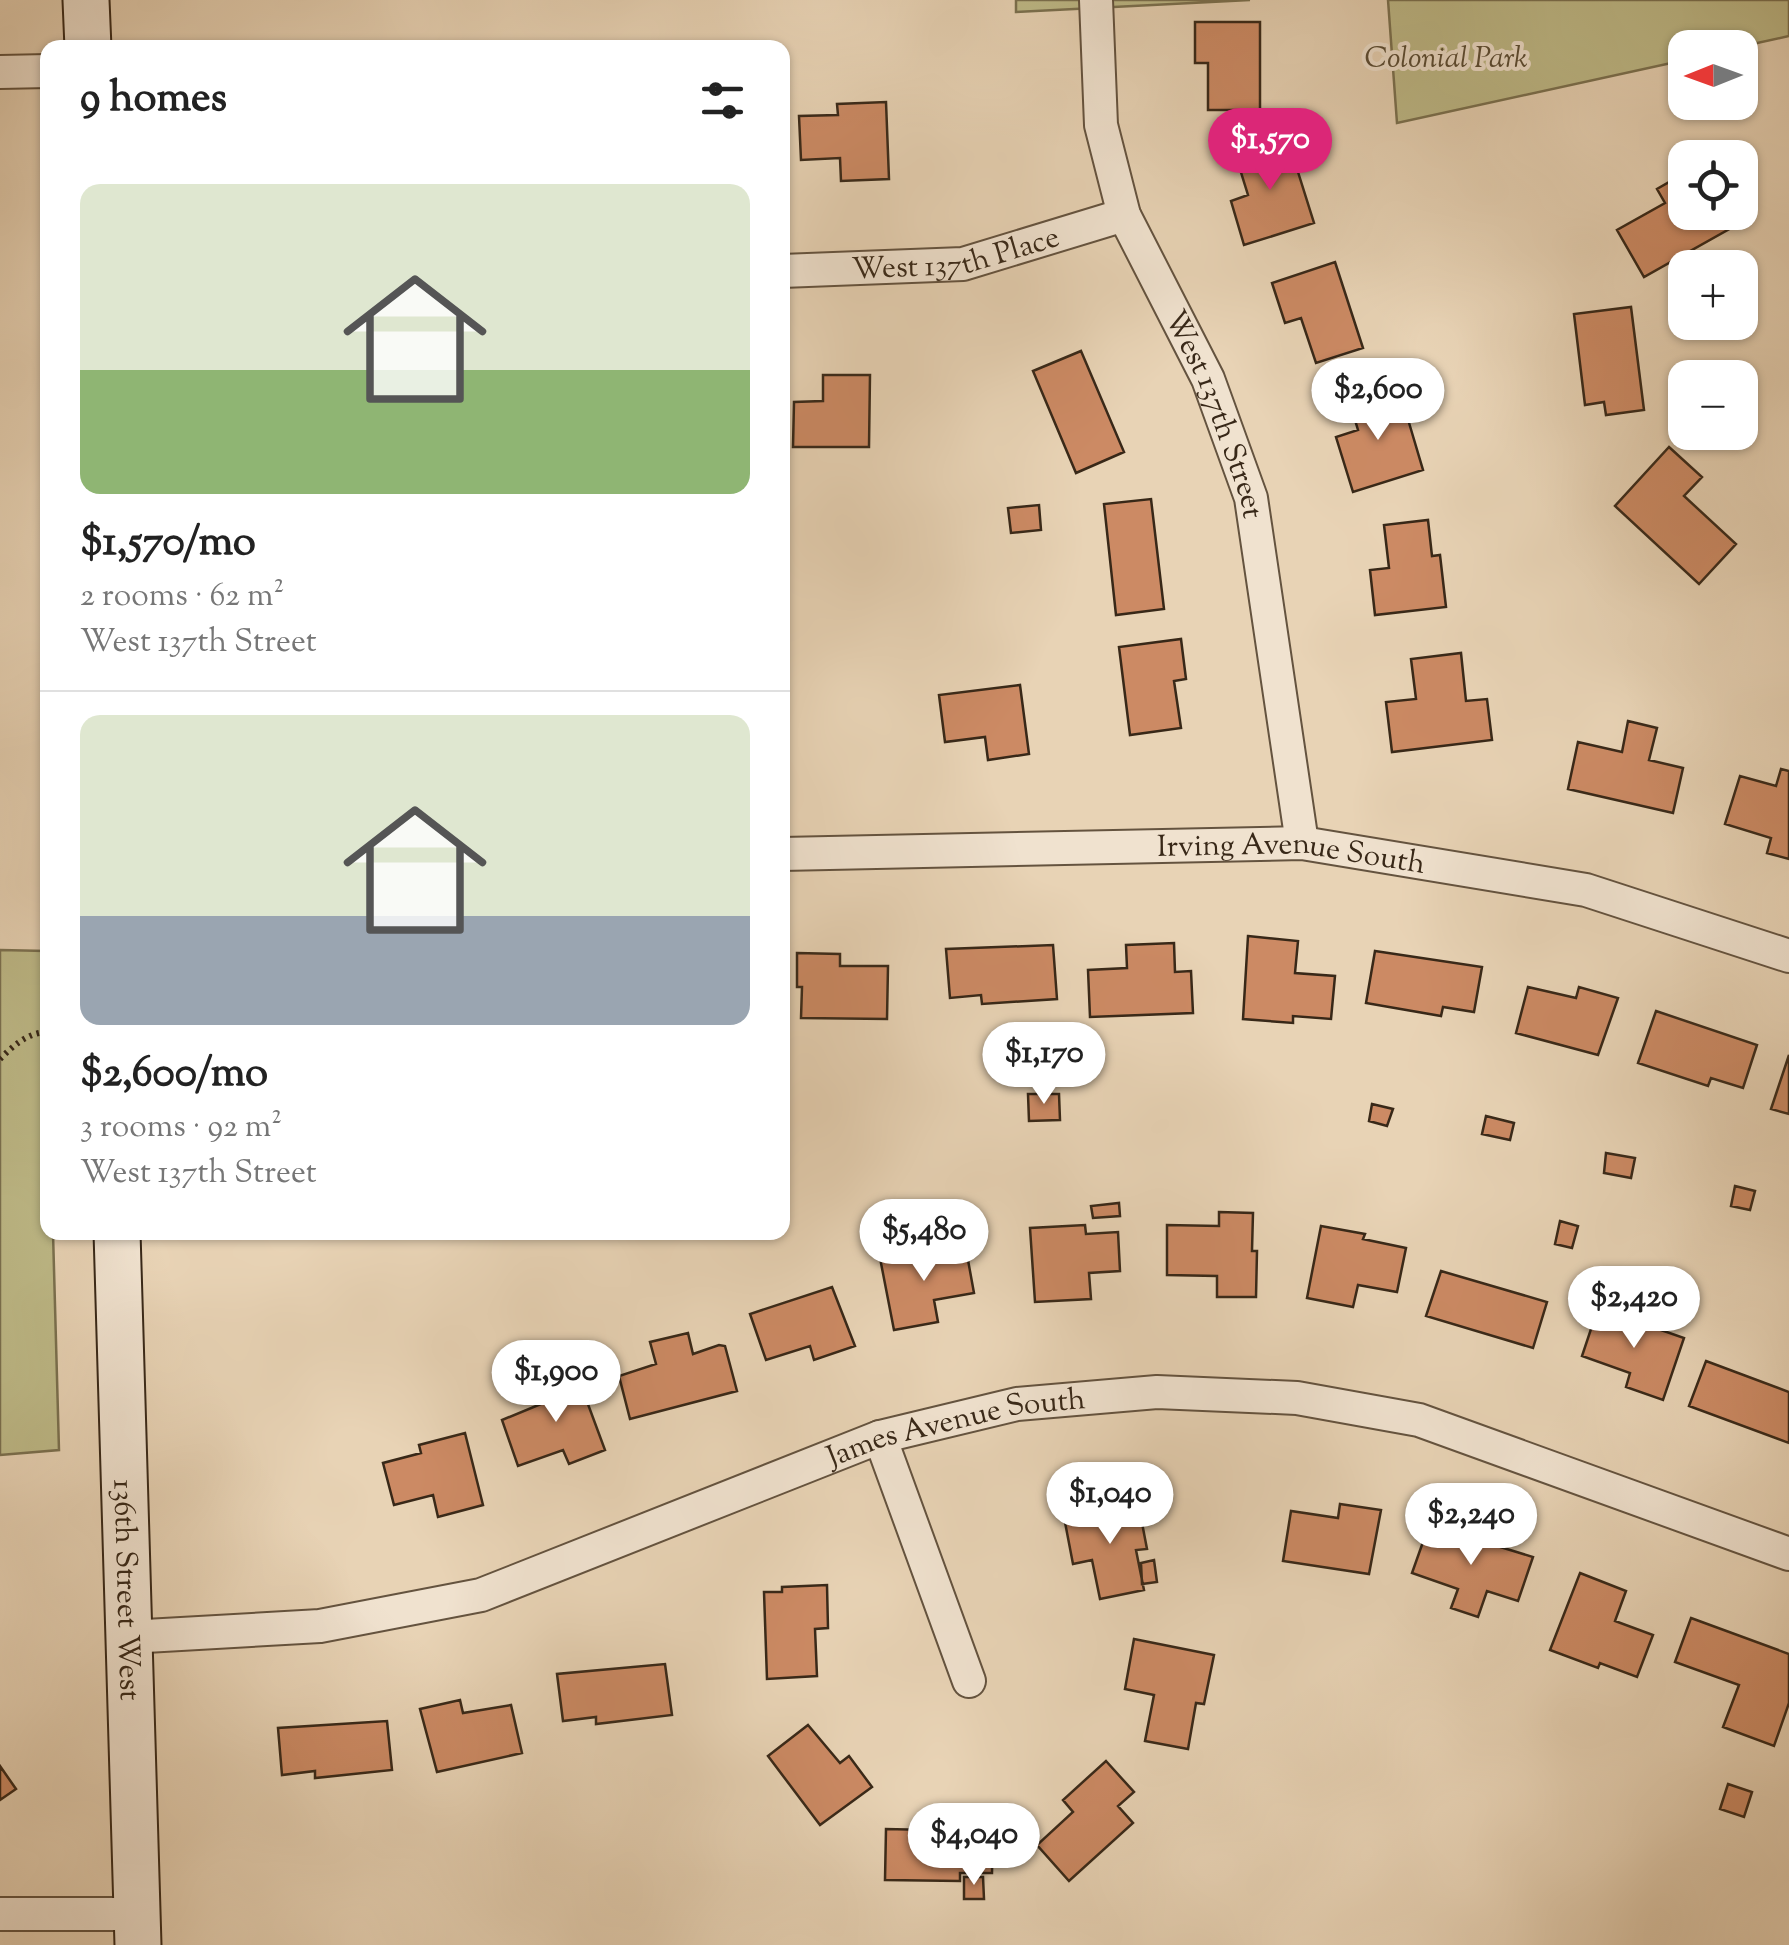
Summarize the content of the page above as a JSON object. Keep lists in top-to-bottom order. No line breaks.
{"streets":{"street":["West 137th Place","West 137th Street","Irving Avenue South","James Avenue South","136th Street West"]},"crossings":[["West 137th Place","West 137th Street"],["West 137th Street","Irving Avenue South"],["James Avenue South","136th Street West"]],"parks":["Colonial Park"],"north":"left","page":{"map_buttons":["+","−"],"heading":"9 homes","price":["$1,570","$2,600","$1,170","$5,480","$2,420","$1,900","$1,040","$2,240","$4,040"],"list":[{"name":"$1,570/mo","note":"2 rooms · 62 m² · West 137th Street"},{"name":"$2,600/mo","note":"3 rooms · 92 m² · West 137th Street"}]}}
